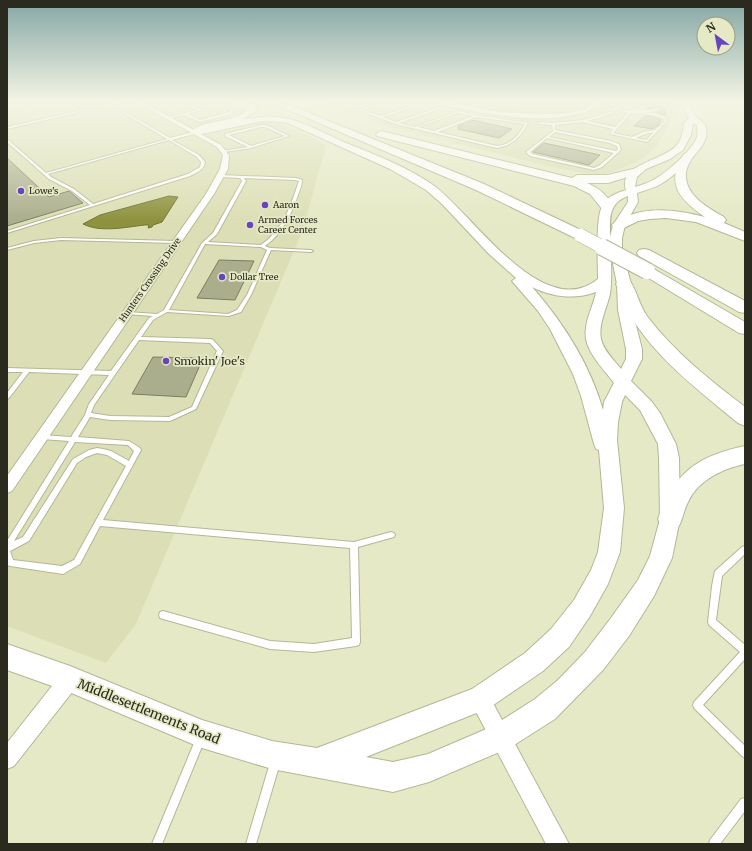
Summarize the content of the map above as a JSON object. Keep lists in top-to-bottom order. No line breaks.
{"streets":{"main road":["Middlesettlements Road"],"street":["Hunters Crossing Drive"]},"places":["Lowe's","Aaron","Armed Forces Career Center","Dollar Tree","Smokin' Joe's"],"north":"top left"}
